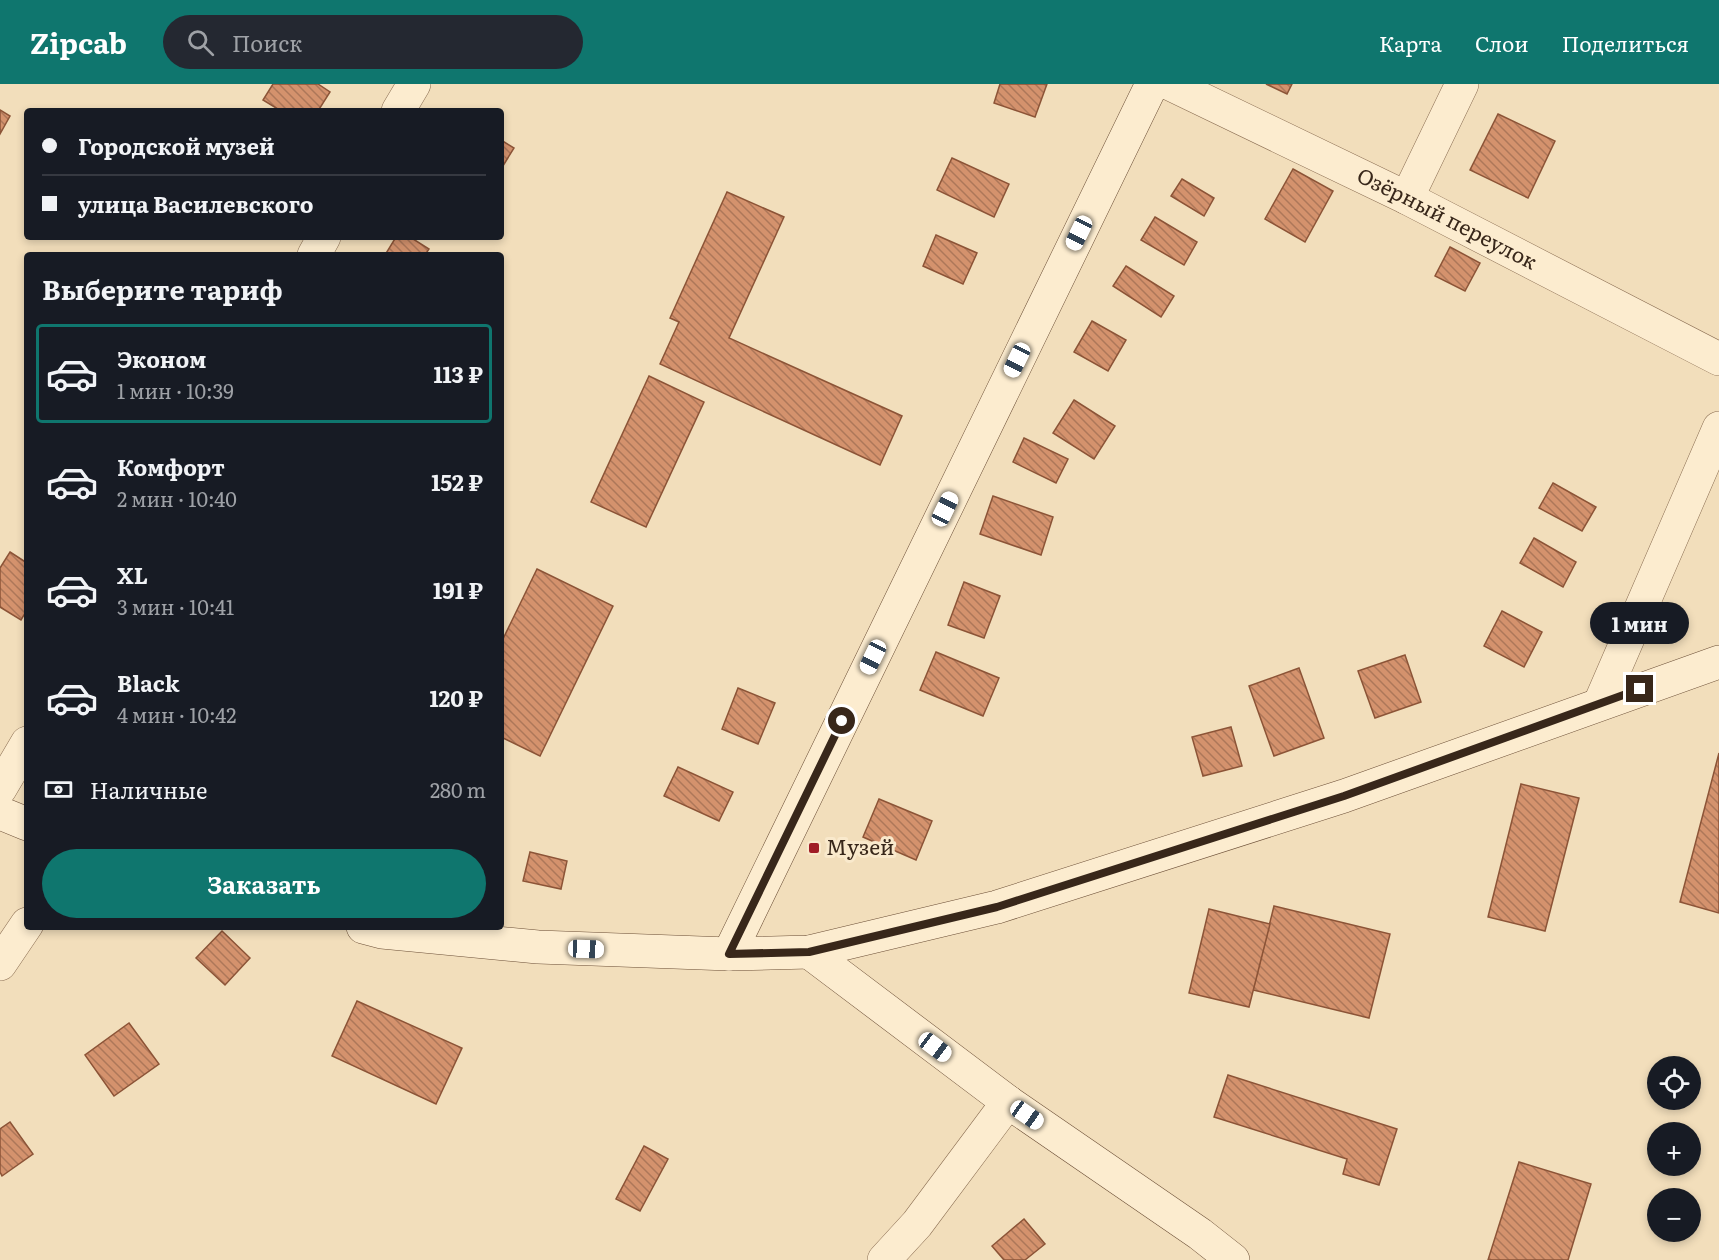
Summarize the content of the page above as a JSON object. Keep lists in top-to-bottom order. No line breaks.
{"streets":{"street":["Озёрный переулок"]},"places":{"transit":["Музей"]},"page":{"header":"Zipcab","search":"Поиск","nav":["Карта","Слои","Поделиться"],"banner":["Городской музей","улица Василевского"],"heading":"Выберите тариф","list":[{"name":"Эконом","note":"1 мин · 10:39","value":"113 ₽"},{"name":"Комфорт","note":"2 мин · 10:40","value":"152 ₽"},{"name":"XL","note":"3 мин · 10:41","value":"191 ₽"},{"name":"Black","note":"4 мин · 10:42","value":"120 ₽"}],"bubble":"1 мин","pay":["Наличные","280 m"],"buttons":"Заказать","map_buttons":["+","−"]}}
